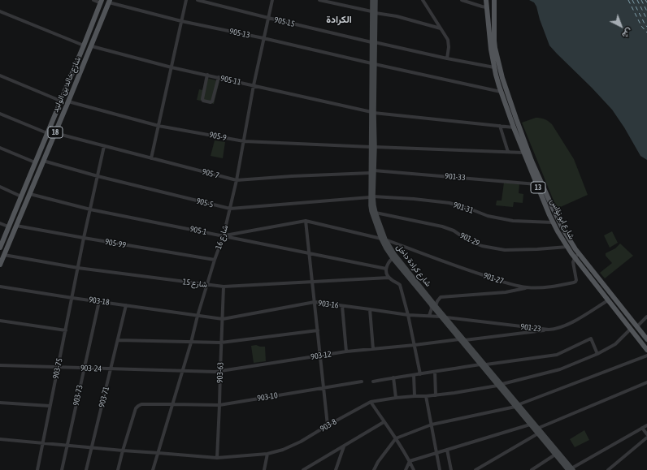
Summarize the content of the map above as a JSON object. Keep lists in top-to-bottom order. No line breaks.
{"streets":{"main road":["شارع خالد بن الوليد","18","13","شارع ابو نؤاس","شارع كرادة داخل"],"street":["905-15","905-13","905-11","905-9","905-7","901-33","905-5","901-31","905-1","شارع 16","901-29","905-99","901-27","شارع 15","903-18","903-16","901-23","903-12","903-75","903-24","903-63","903-73","903-71","903-10","903-8"]},"crossings":[["905-15","شارع ابو نؤاس"],["905-15","شارع 16"],["905-15","شارع كرادة داخل"],["905-13","شارع خالد بن الوليد"],["905-13","شارع ابو نؤاس"],["905-13","شارع 16"],["905-13","شارع كرادة داخل"],["905-11","شارع خالد بن الوليد"],["905-11","شارع ابو نؤاس"],["905-11","شارع 16"],["905-11","شارع كرادة داخل"],["شارع خالد بن الوليد","905-9"],["شارع خالد بن الوليد","905-7"],["شارع خالد بن الوليد","905-5"],["شارع خالد بن الوليد","905-1"],["شارع خالد بن الوليد","905-99"],["شارع خالد بن الوليد","شارع 15"],["905-9","شارع ابو نؤاس"],["905-9","شارع 16"],["905-9","شارع كرادة داخل"],["905-7","901-33"],["905-7","شارع 16"],["905-7","شارع كرادة داخل"],["905-7","903-75"],["901-33","شارع ابو نؤاس"],["901-33","شارع كرادة داخل"],["905-5","901-31"],["905-5","شارع 16"],["905-5","شارع كرادة داخل"],["905-5","903-75"],["901-31","شارع ابو نؤاس"],["901-31","شارع كرادة داخل"],["شارع ابو نؤاس","901-29"],["شارع ابو نؤاس","901-27"],["شارع ابو نؤاس","901-23"],["شارع ابو نؤاس","903-8"],["905-1","شارع 16"],["905-1","903-75"],["شارع 16","905-99"],["شارع 16","شارع 15"],["شارع 16","903-18"],["شارع 16","903-16"],["شارع 16","903-12"],["شارع 16","903-24"],["شارع 16","903-10"],["شارع 16","903-8"],["901-29","شارع كرادة داخل"],["905-99","903-75"],["شارع كرادة داخل","901-27"],["شارع كرادة داخل","903-16"],["شارع كرادة داخل","901-23"],["شارع كرادة داخل","903-12"],["شارع كرادة داخل","903-8"],["شارع 15","903-75"],["شارع 15","903-63"],["903-18","903-16"],["903-18","903-75"],["903-18","903-73"],["903-18","903-71"],["903-16","903-63"],["903-12","903-24"],["903-12","903-63"],["903-75","903-24"],["903-75","903-8"],["903-24","903-73"],["903-24","903-71"],["903-63","903-10"],["903-63","903-8"],["903-73","903-8"],["903-71","903-8"],["903-10","903-8"]],"districts":["الكرادة"],"north":"bottom right"}
